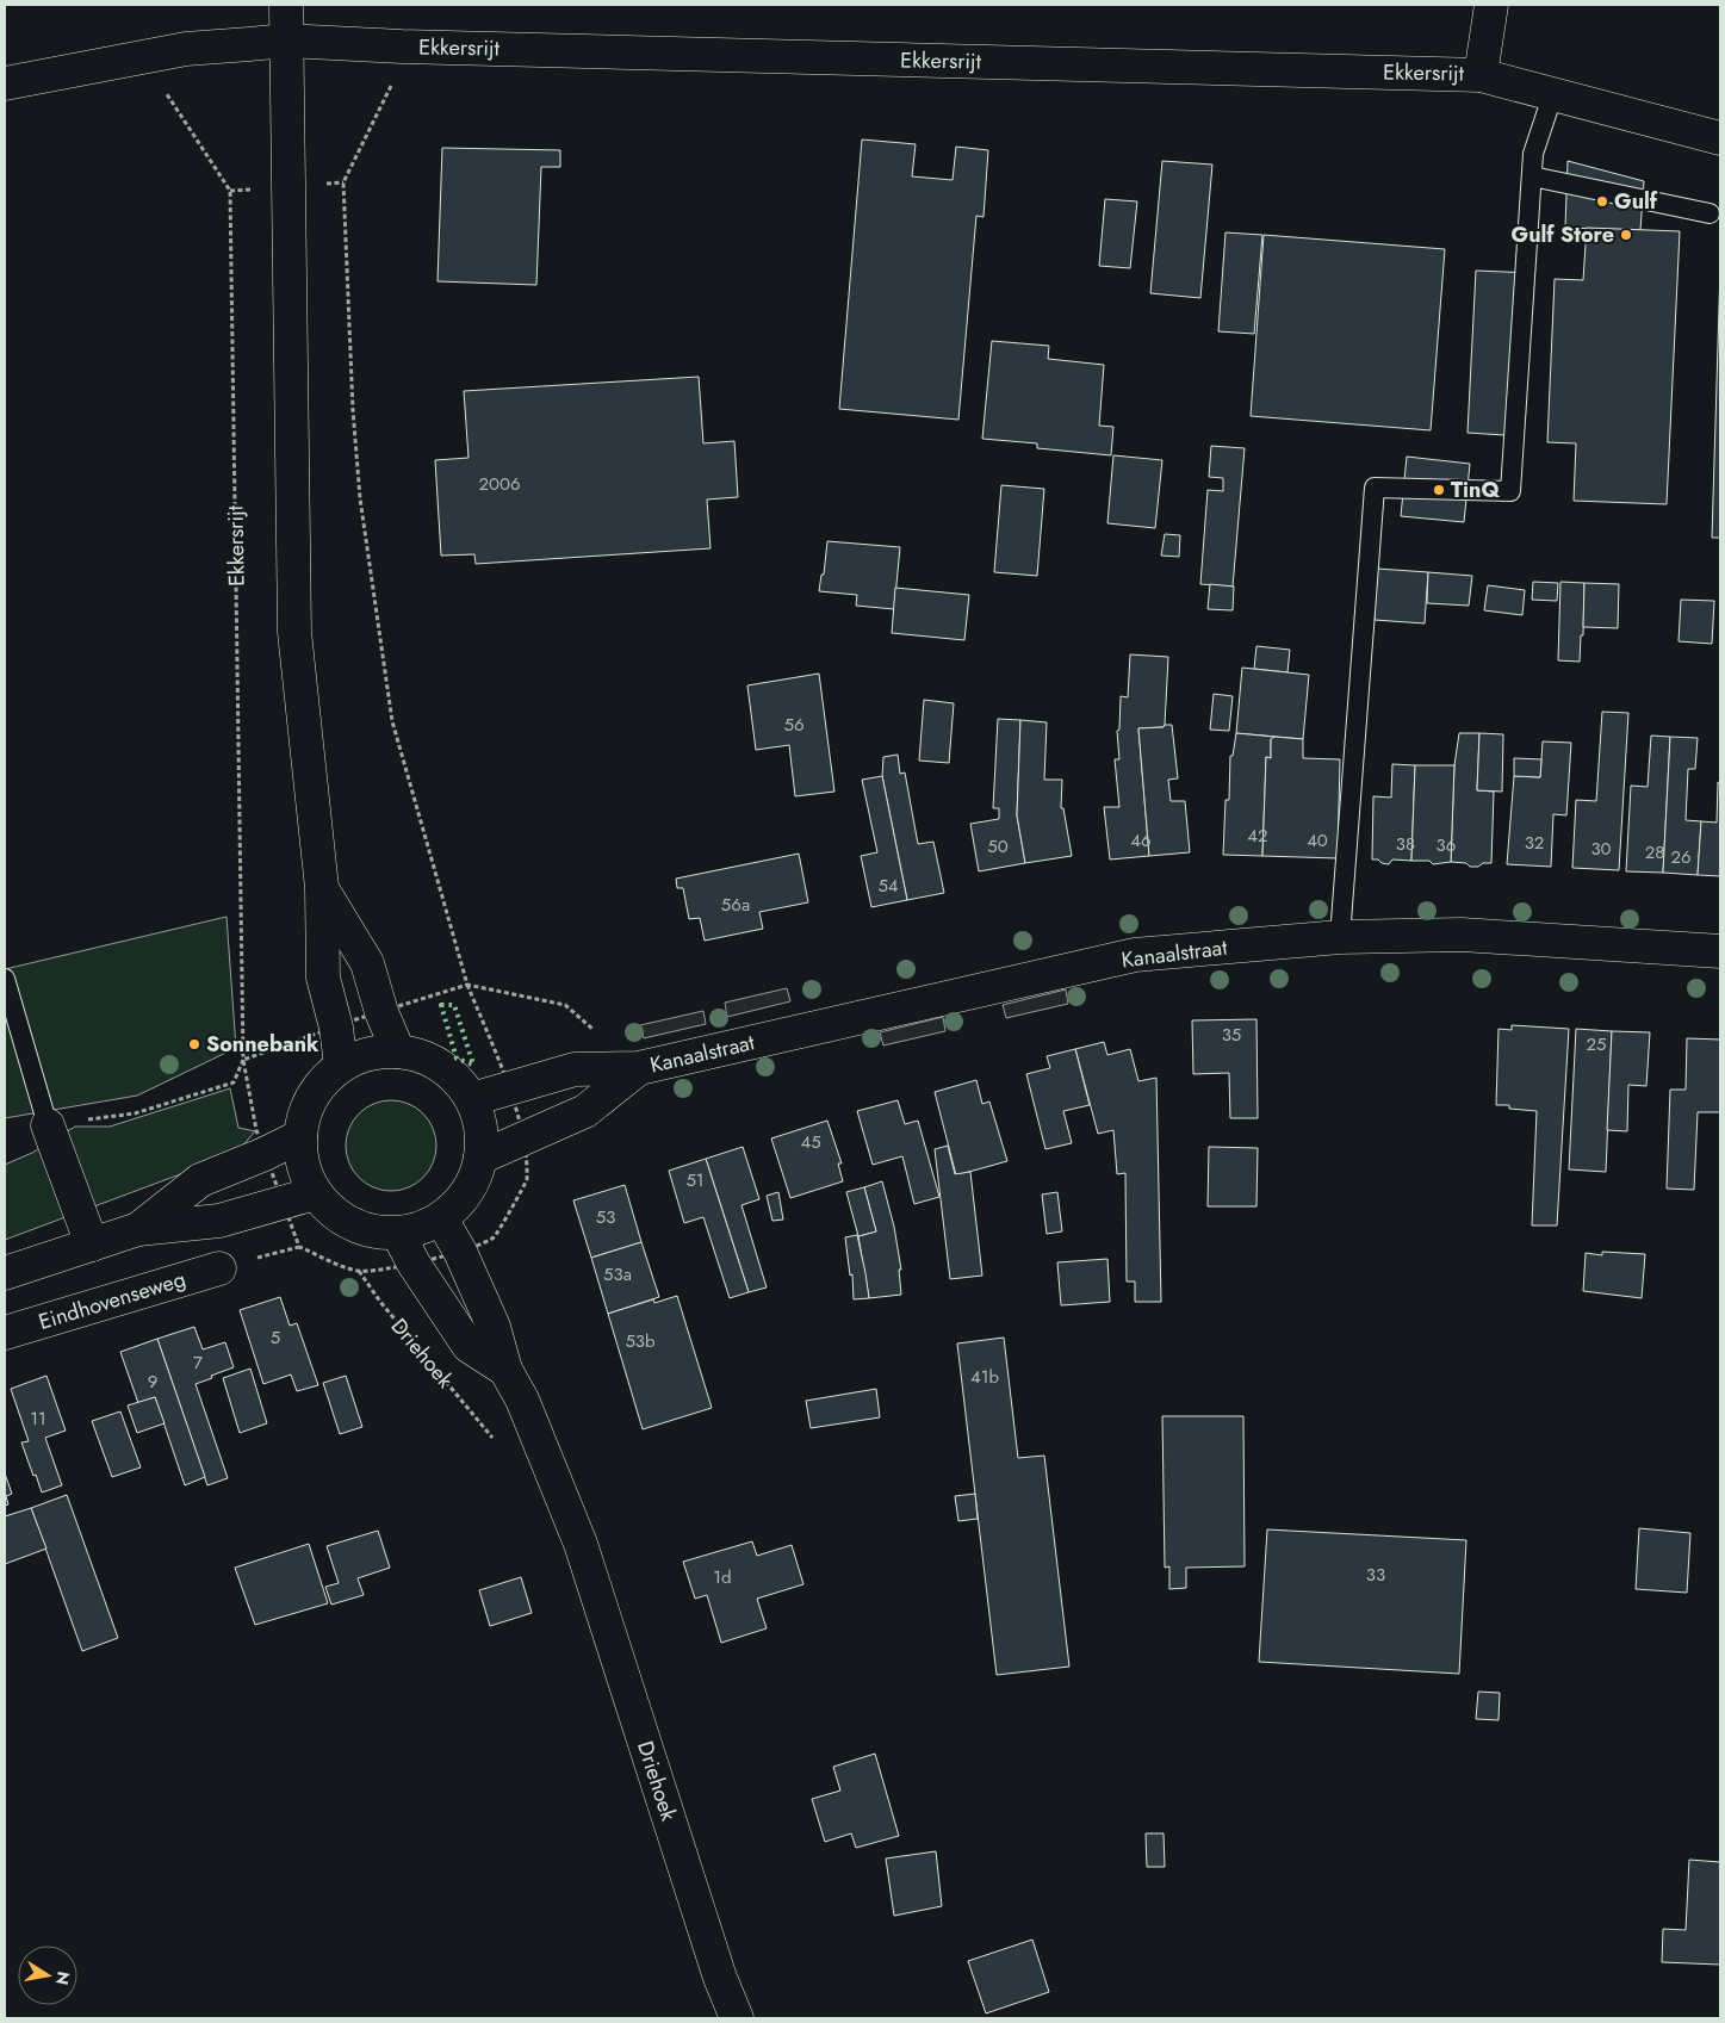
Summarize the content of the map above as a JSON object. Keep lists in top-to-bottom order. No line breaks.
{"streets":{"street":["Ekkersrijt","Kanaalstraat","Eindhovenseweg","Driehoek"]},"crossings":[["Ekkersrijt","Kanaalstraat"],["Ekkersrijt","Driehoek"],["Kanaalstraat","Driehoek"]],"places":["Gulf","Gulf Store","TinQ","Sonnebank"],"house_numbers":["2006","56","42","46","40","32","38","36","50","30","28","26","54","56a","35","25","45","51","53","53a","5","53b","7","41b","9","11","33","1d"],"north":"right"}
